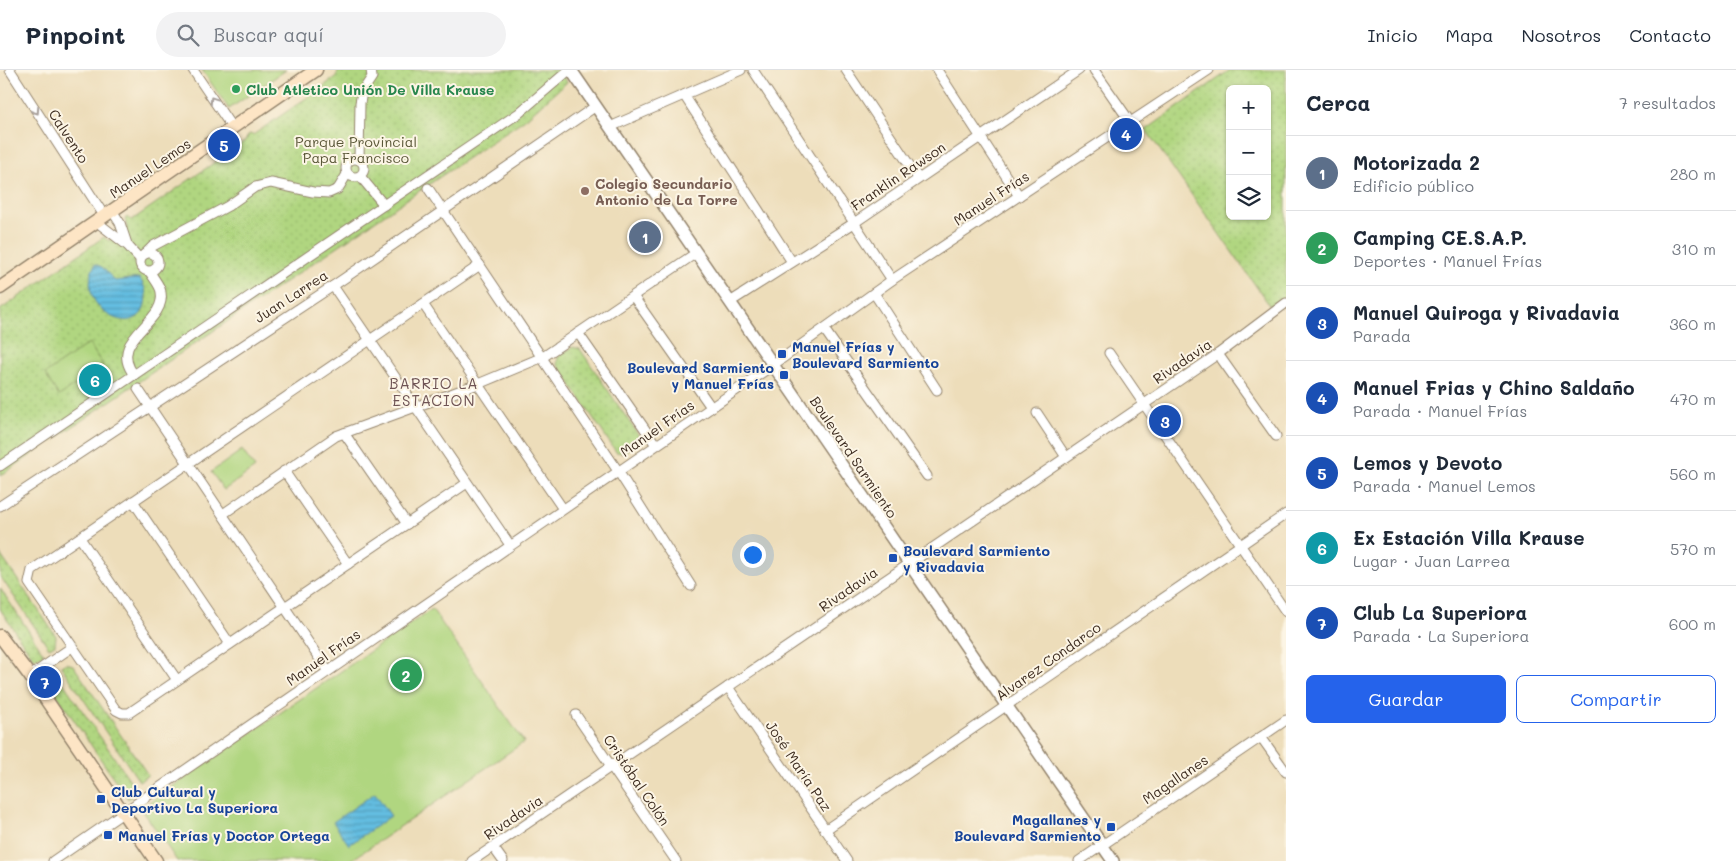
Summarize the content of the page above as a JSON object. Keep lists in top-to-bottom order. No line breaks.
{"streets":{"main road":["Manuel Lemos"],"street":["Calvento","Franklin Rawson","Manuel Frías","Juan Larrea","Rivadavia","Boulevard Sarmiento","Alvarez Condarco","José María Paz","Magallanes","Cristóbal Colón"]},"crossings":[["Calvento","Manuel Lemos"],["Franklin Rawson","Boulevard Sarmiento"],["Manuel Frías","Boulevard Sarmiento"],["Juan Larrea","Boulevard Sarmiento"],["Rivadavia","Boulevard Sarmiento"],["Rivadavia","José María Paz"],["Rivadavia","Cristóbal Colón"],["Boulevard Sarmiento","Alvarez Condarco"],["Boulevard Sarmiento","Magallanes"],["Alvarez Condarco","José María Paz"]],"one_way":["Calvento"],"districts":["BARRIO LA ESTACION"],"parks":["Parque Provincial Papa Francisco"],"places":{"other":["Club Atletico Unión De Villa Krause","Colegio Secundario Antonio de La Torre"],"transit":["Manuel Frías y Boulevard Sarmiento","Boulevard Sarmiento y Manuel Frías","Boulevard Sarmiento y Rivadavia","Club Cultural y Deportivo La Superiora","Magallanes y Boulevard Sarmiento","Manuel Frías y Doctor Ortega"]},"page":{"header":"Pinpoint","search":"Buscar aquí","nav":["Inicio","Mapa","Nosotros","Contacto"],"heading":["Cerca","7 resultados"],"map_buttons":["+","−"],"pins":["4","5","1","6","3","2","7"],"list":[{"mark":"1","name":"Motorizada 2","note":"Edificio público","value":"280 m"},{"mark":"2","name":"Camping CE.S.A.P.","note":"Deportes · Manuel Frías","value":"310 m"},{"mark":"3","name":"Manuel Quiroga y Rivadavia","note":"Parada","value":"360 m"},{"mark":"4","name":"Manuel Frias y Chino Saldaño","note":"Parada · Manuel Frías","value":"470 m"},{"mark":"5","name":"Lemos y Devoto","note":"Parada · Manuel Lemos","value":"560 m"},{"mark":"6","name":"Ex Estación Villa Krause","note":"Lugar · Juan Larrea","value":"570 m"},{"mark":"7","name":"Club La Superiora","note":"Parada · La Superiora","value":"600 m"}],"buttons":["Guardar","Compartir"]}}
